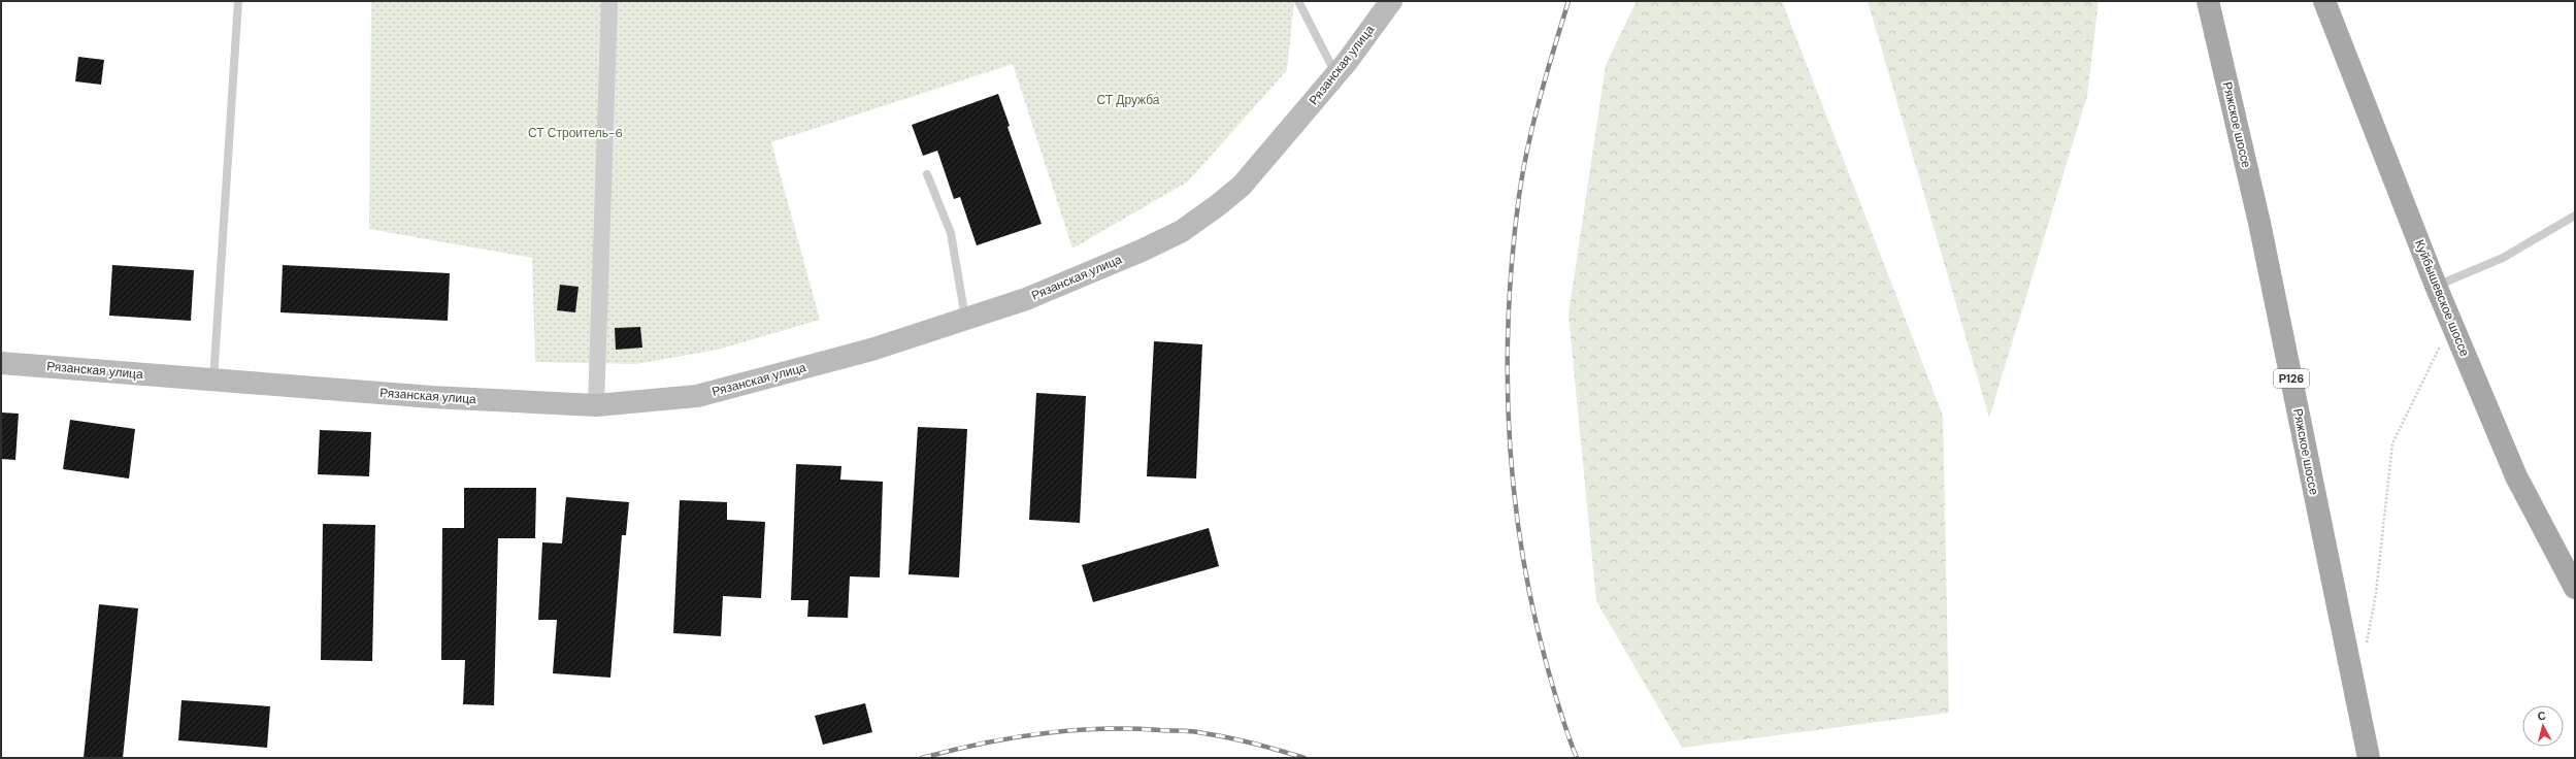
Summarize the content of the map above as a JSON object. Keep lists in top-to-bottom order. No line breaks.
{"streets":{"main road":["Ряжское шоссе","Куйбышевское шоссе","Р126"],"street":["Рязанская улица"]},"parks":["СТ Дружба","СТ Строитель-6"],"north":"top"}
